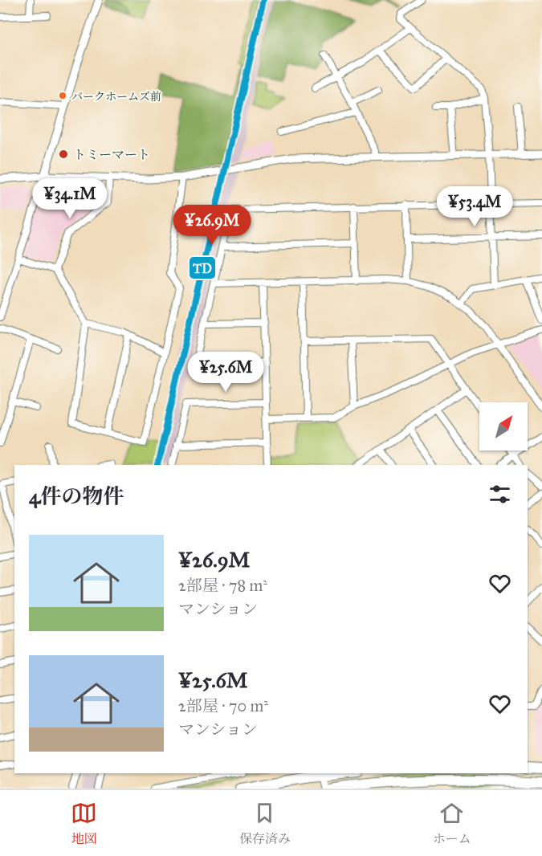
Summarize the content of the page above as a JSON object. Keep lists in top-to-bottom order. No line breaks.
{"places":["パークホームズ前","トミーマート"],"lines":["transit line TD"],"north":"top right","page":{"price":["¥34.1M","¥53.4M","¥26.9M","¥25.6M"],"heading":"4件の物件","list":[{"name":"¥26.9M","note":"2部屋 · 78 m² · マンション"},{"name":"¥25.6M","note":"2部屋 · 70 m² · マンション"}],"tabs":["地図","保存済み","ホーム"]}}
